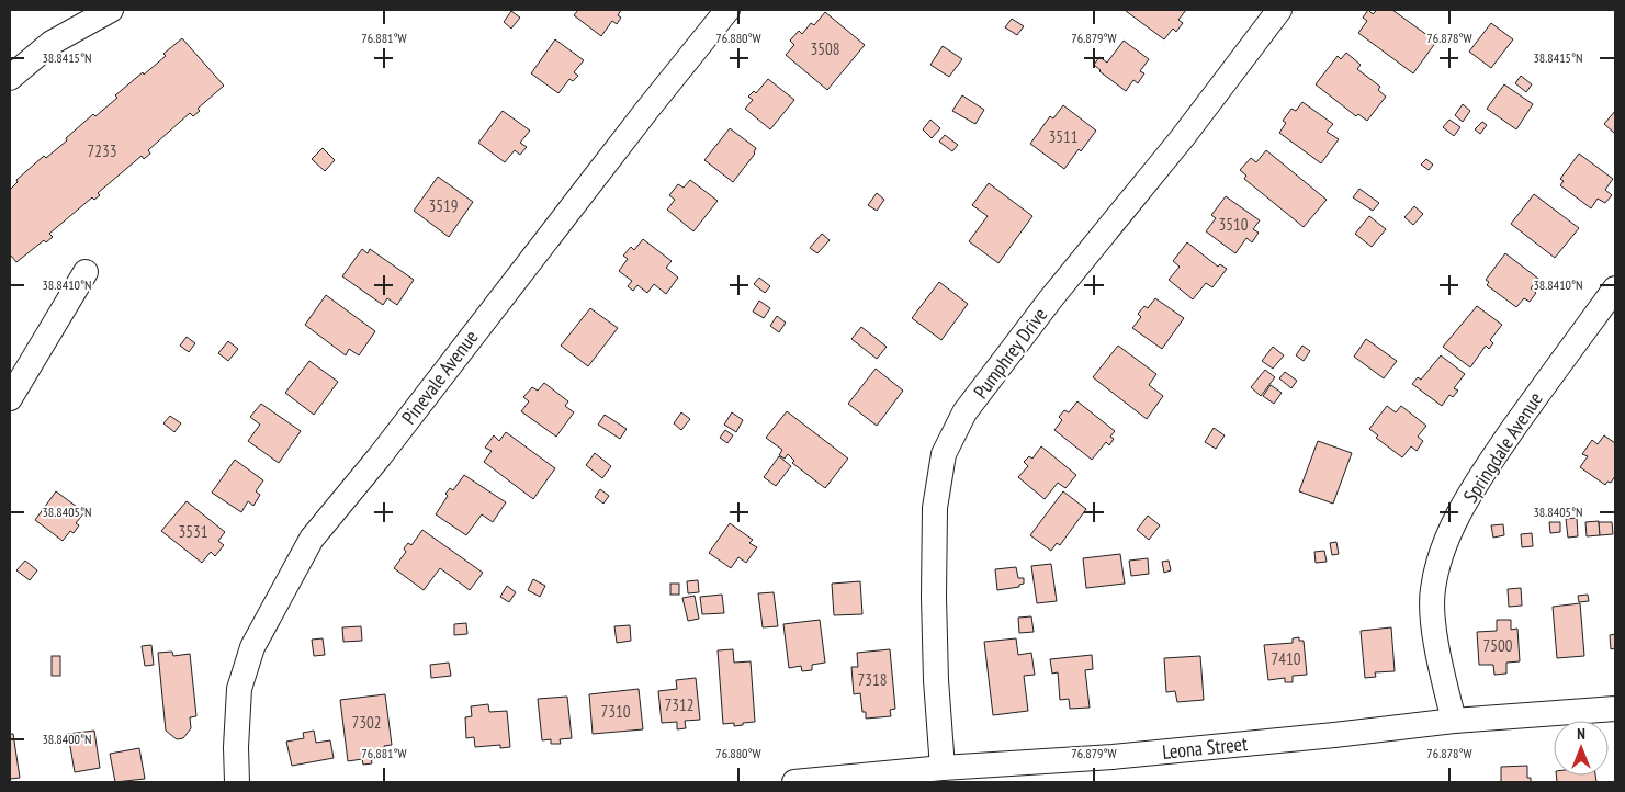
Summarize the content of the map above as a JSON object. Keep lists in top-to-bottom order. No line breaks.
{"streets":{"street":["Pumphrey Drive","Pinevale Avenue","Springdale Avenue","Leona Street"]},"crossings":[["Pumphrey Drive","Leona Street"],["Springdale Avenue","Leona Street"]],"house_numbers":["3508","3511","7233","3519","3510","3531","7500","7410","7318","7312","7310","7302"],"north":"top","coordinates":["76.881°W","76.880°W","76.879°W","76.878°W","38.8415°N","38.8410°N","38.8405°N","38.8400°N"]}
